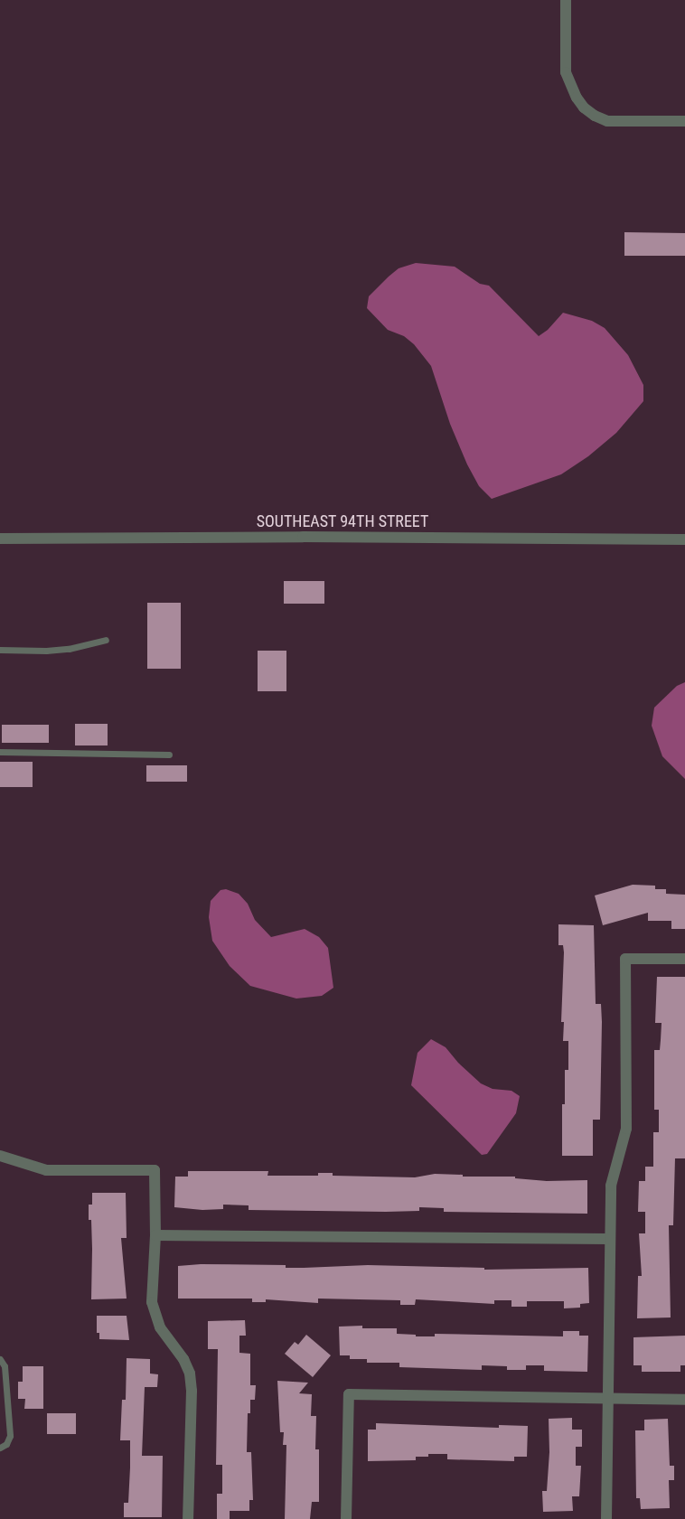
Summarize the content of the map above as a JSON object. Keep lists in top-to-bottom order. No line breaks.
{"streets":{"street":["SOUTHEAST 94TH STREET"]}}
